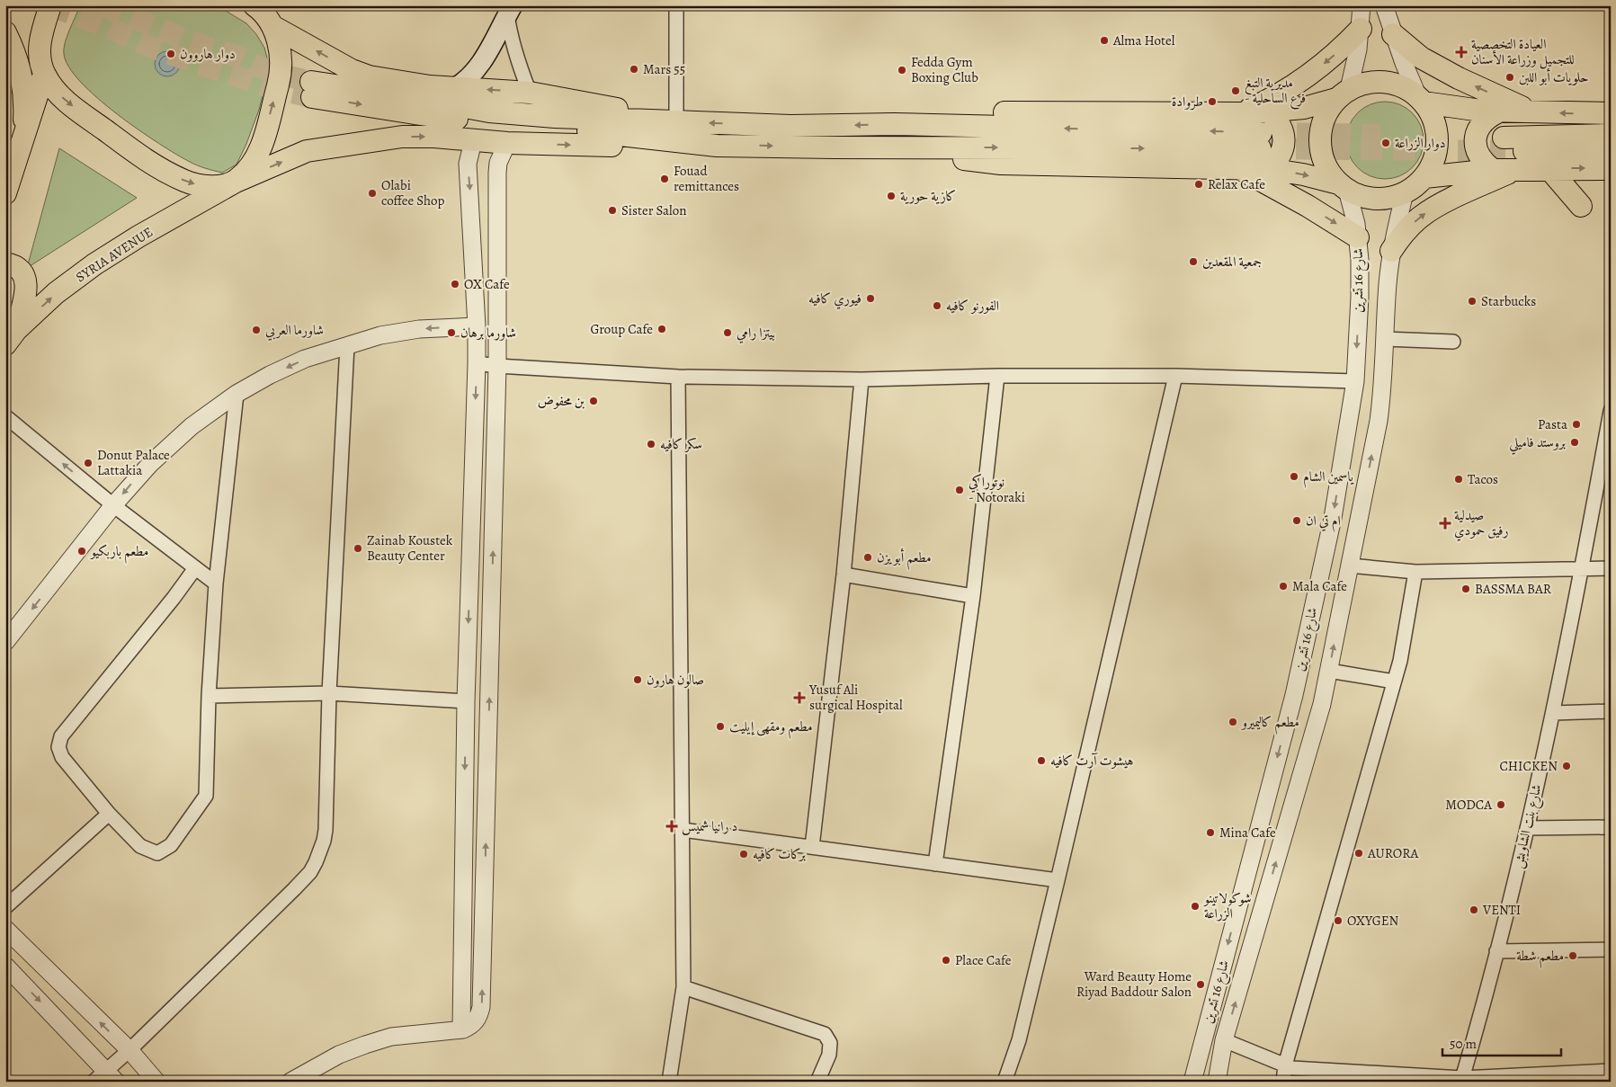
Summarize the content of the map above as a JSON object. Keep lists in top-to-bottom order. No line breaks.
{"streets":{"main road":["SYRIA AVENUE"],"street":["شارع 16 تشرين","شارع بنت الشاويش"]},"one_way":["SYRIA AVENUE"],"places":{"other":["Alma Hotel","دوار هاروون","Mars 55","Fedda Gym Boxing Club","حلويات أبو اللبن","مديرية التبغ - فرع الساحلية","طروادة","دوار الزراعة","Fouad remittances","Relax Cafe","Olabi coffee Shop","كازية حورية","Sister Salon","جمعية المقعدين","OX Cafe","فيوري كافيه","Starbucks","الفورنو كافيه","Group Cafe","شاورما العربي","شاورما برهان","بيتزا رامي","بن محفوض","Pasta","بروستد فاميلي","سكر كافيه","Donut Palace Lattakia","ياسمين الشام","Tacos","نوتوراكي - Notoraki","ام تي ان","Zainab Koustek Beauty Center","مطعم باربكيو","مطعم أبو يزن","Mala Cafe","BASSMA BAR","صالون هارون","مطعم كاليميرو","مطعم ومقهى إيليت","هيشوت آرت كافيه","CHICKEN","MODCA","Mina Cafe","AURORA","بركات كافيه","شوكولاتينو الزراعة","VENTI","OXYGEN","مطعم شطة","Place Cafe","Ward Beauty Home Riyad Baddour Salon"],"health":["العيادة التخصصية للتجميل وزراعة الأسنان","صيدلية رفيق حمودي","Yusuf Ali surgical Hospital","د رانيا شميس"]},"scale_bar":"50 m"}
